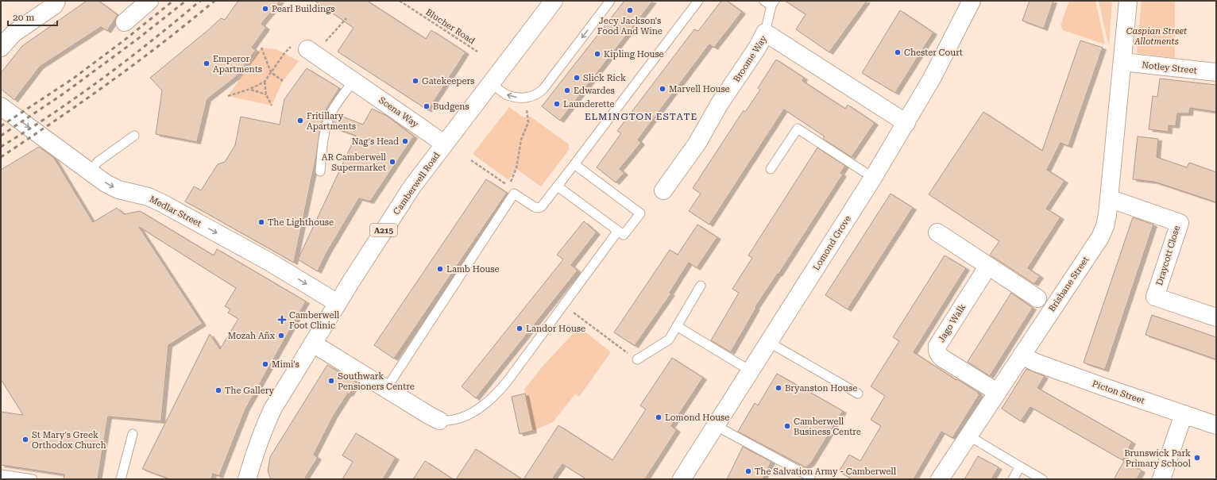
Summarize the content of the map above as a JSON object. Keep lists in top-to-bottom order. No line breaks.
{"streets":{"street":["Broome Way","Notley Street","Scena Way","Camberwell Road","Medlar Street","A215","Lomond Grove","Draycott Close","Brisbane Street","Jago Walk","Picton Street"],"path":["Blucher Road"]},"crossings":[["Broome Way","Lomond Grove"],["Notley Street","Brisbane Street"],["Scena Way","Camberwell Road"],["Camberwell Road","Medlar Street"],["Draycott Close","Brisbane Street"],["Brisbane Street","Jago Walk"],["Brisbane Street","Picton Street"]],"one_way":["Medlar Street"],"districts":["ELMINGTON ESTATE"],"parks":["Caspian Street Allotments"],"places":{"other":["Pearl Buildings","Jecy Jackson's Food And Wine","Chester Court","Kipling House","Emperor Apartments","Slick Rick","Gatekeepers","Marvell House","Edwardes","Launderette","Budgens","Fritillary Apartments","Nag's Head","AR Camberwell Supermarket","The Lighthouse","Lamb House","Landor House","Mozah Añx","Mimi's","Southwark Pensioners Centre","Bryanston House","The Gallery","Lomond House","Camberwell Business Centre","St Mary's Greek Orthodox Church","Brunswick Park Primary School","The Salvation Army - Camberwell"],"health":["Camberwell Foot Clinic"]},"scale_bar":"20 m"}
